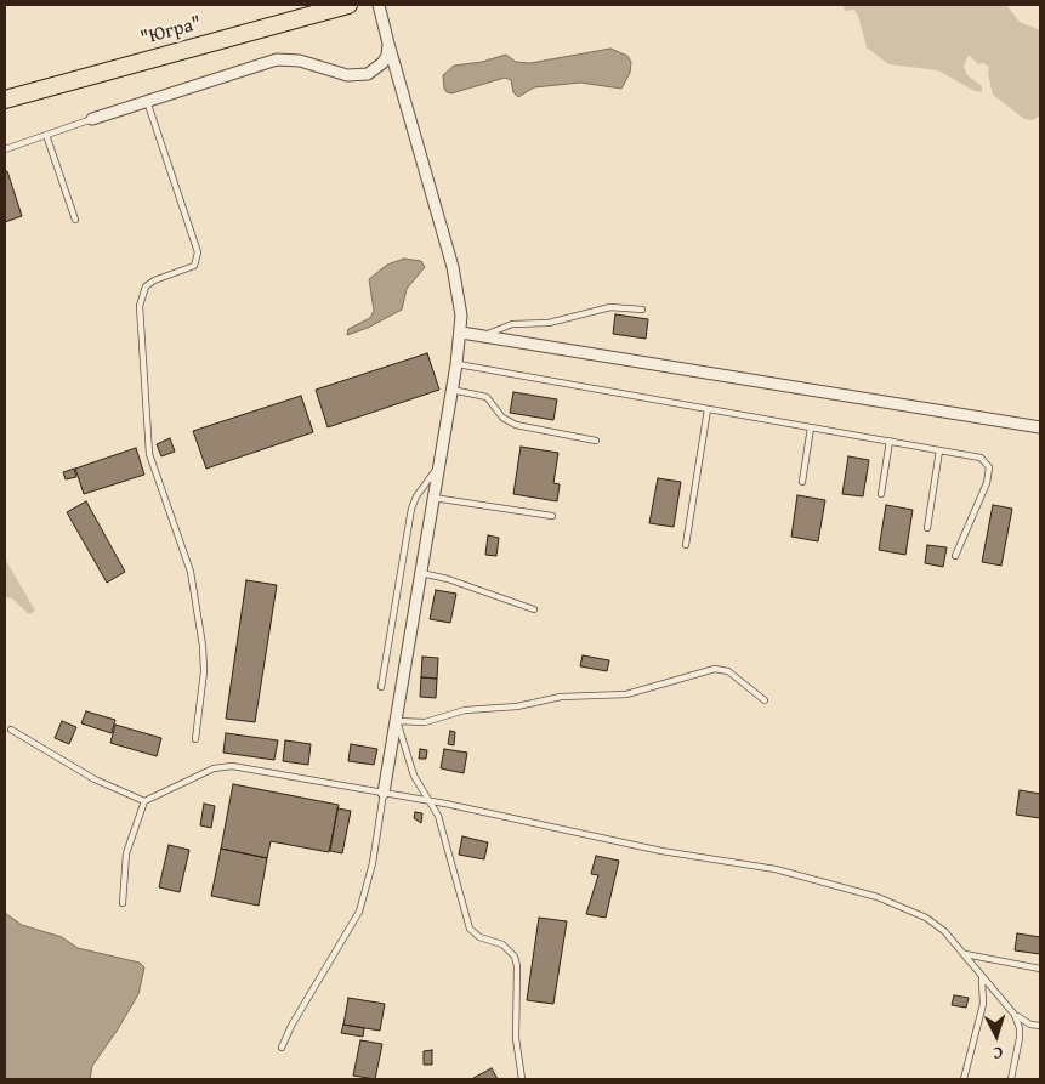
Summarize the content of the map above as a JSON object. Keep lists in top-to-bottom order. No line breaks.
{"streets":{"highway":["\"Югра\""]},"north":"bottom"}
